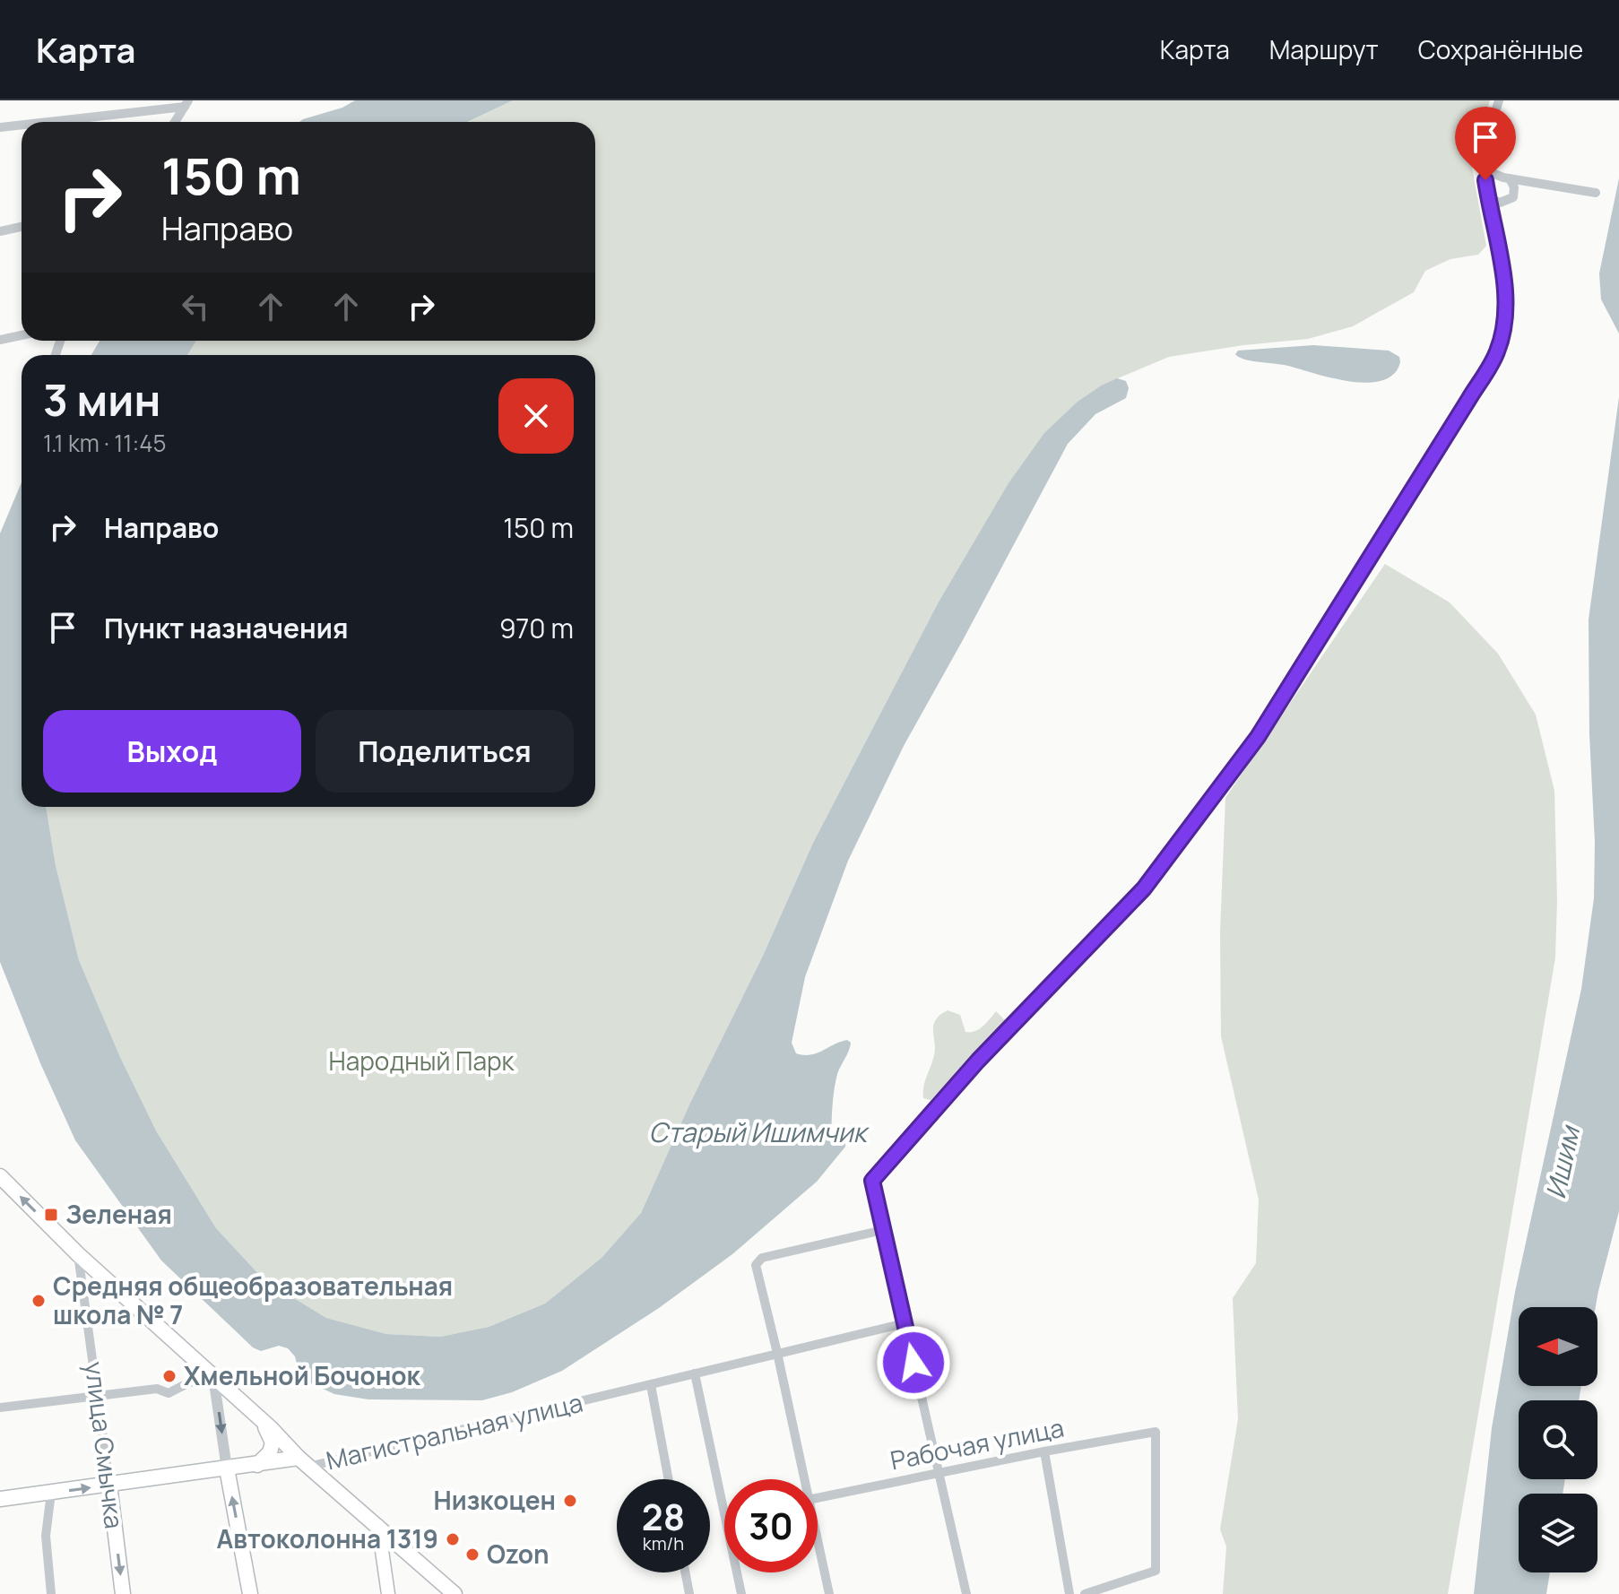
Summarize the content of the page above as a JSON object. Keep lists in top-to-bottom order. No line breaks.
{"streets":{"main road":["Магистральная улица","улица Смычка"],"street":["Рабочая улица"]},"crossings":[["Магистральная улица","улица Смычка"]],"water":["Старый Ишимчик","Ишим"],"parks":["Народный Парк"],"places":{"transit":["Зеленая"],"other":["Средняя общеобразовательная школа № 7","Хмельной Бочонок","Низкоцен","Автоколонна 1319","Ozon"]},"north":"left","page":{"header":"Карта","nav":["Карта","Маршрут","Сохранённые"],"turn":["150 m","Направо"],"heading":["3 мин","1.1 km · 11:45"],"list":[{"name":"Направо","value":"150 m"},{"name":"Пункт назначения","value":"970 m"}],"buttons":["Выход","Поделиться"],"speed":"28 km/h","limit":"30"}}
